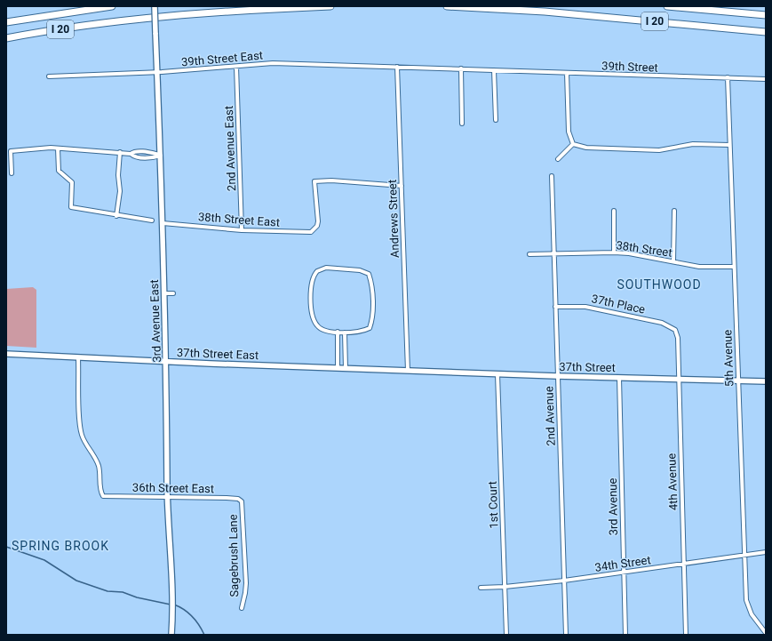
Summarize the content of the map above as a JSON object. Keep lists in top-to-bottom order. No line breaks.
{"streets":{"highway":["I 20"],"street":["39th Street East","39th Street","2nd Avenue East","Andrews Street","38th Street East","38th Street","37th Place","3rd Avenue East","37th Street East","5th Avenue","37th Street","2nd Avenue","4th Avenue","36th Street East","1st Court","3rd Avenue","Sagebrush Lane","34th Street"]},"crossings":[["39th Street East","39th Street"],["39th Street East","2nd Avenue East"],["39th Street East","Andrews Street"],["39th Street East","3rd Avenue East"],["39th Street","Andrews Street"],["39th Street","5th Avenue"],["2nd Avenue East","38th Street East"],["Andrews Street","38th Street East"],["Andrews Street","37th Street East"],["Andrews Street","37th Street"],["38th Street East","3rd Avenue East"],["38th Street","5th Avenue"],["38th Street","2nd Avenue"],["37th Place","2nd Avenue"],["37th Place","4th Avenue"],["3rd Avenue East","37th Street East"],["3rd Avenue East","36th Street East"],["37th Street East","37th Street"],["37th Street East","36th Street East"],["5th Avenue","37th Street"],["5th Avenue","34th Street"],["37th Street","2nd Avenue"],["37th Street","4th Avenue"],["37th Street","1st Court"],["37th Street","3rd Avenue"],["2nd Avenue","34th Street"],["4th Avenue","34th Street"],["36th Street East","Sagebrush Lane"],["1st Court","34th Street"],["3rd Avenue","34th Street"]],"districts":["SOUTHWOOD","SPRING BROOK"]}
